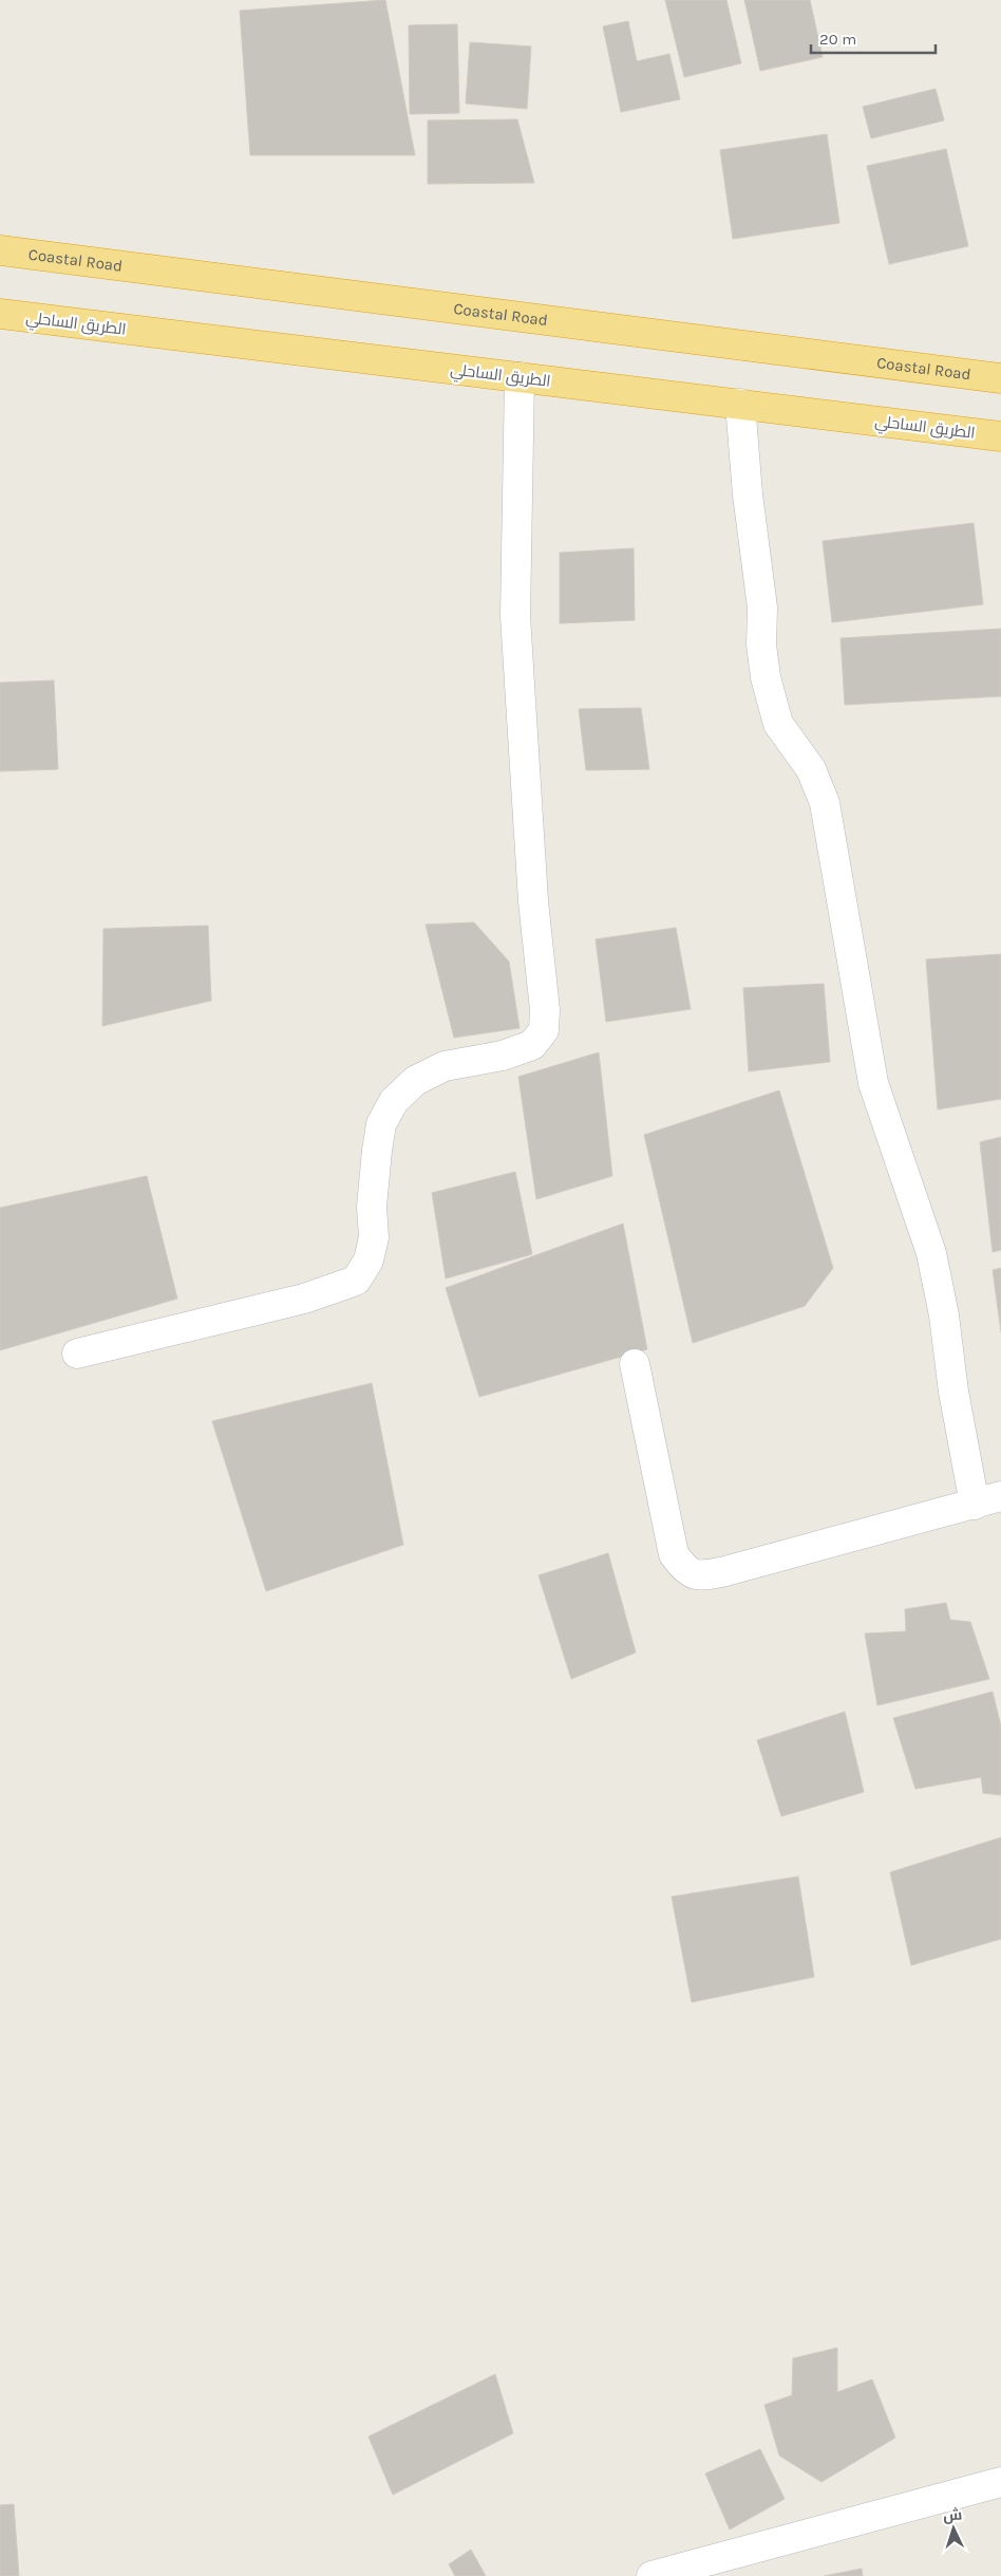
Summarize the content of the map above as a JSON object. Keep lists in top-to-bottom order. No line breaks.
{"streets":{"highway":["Coastal Road","الطريق الساحلي"]},"scale_bar":"20 m","north":"top"}
